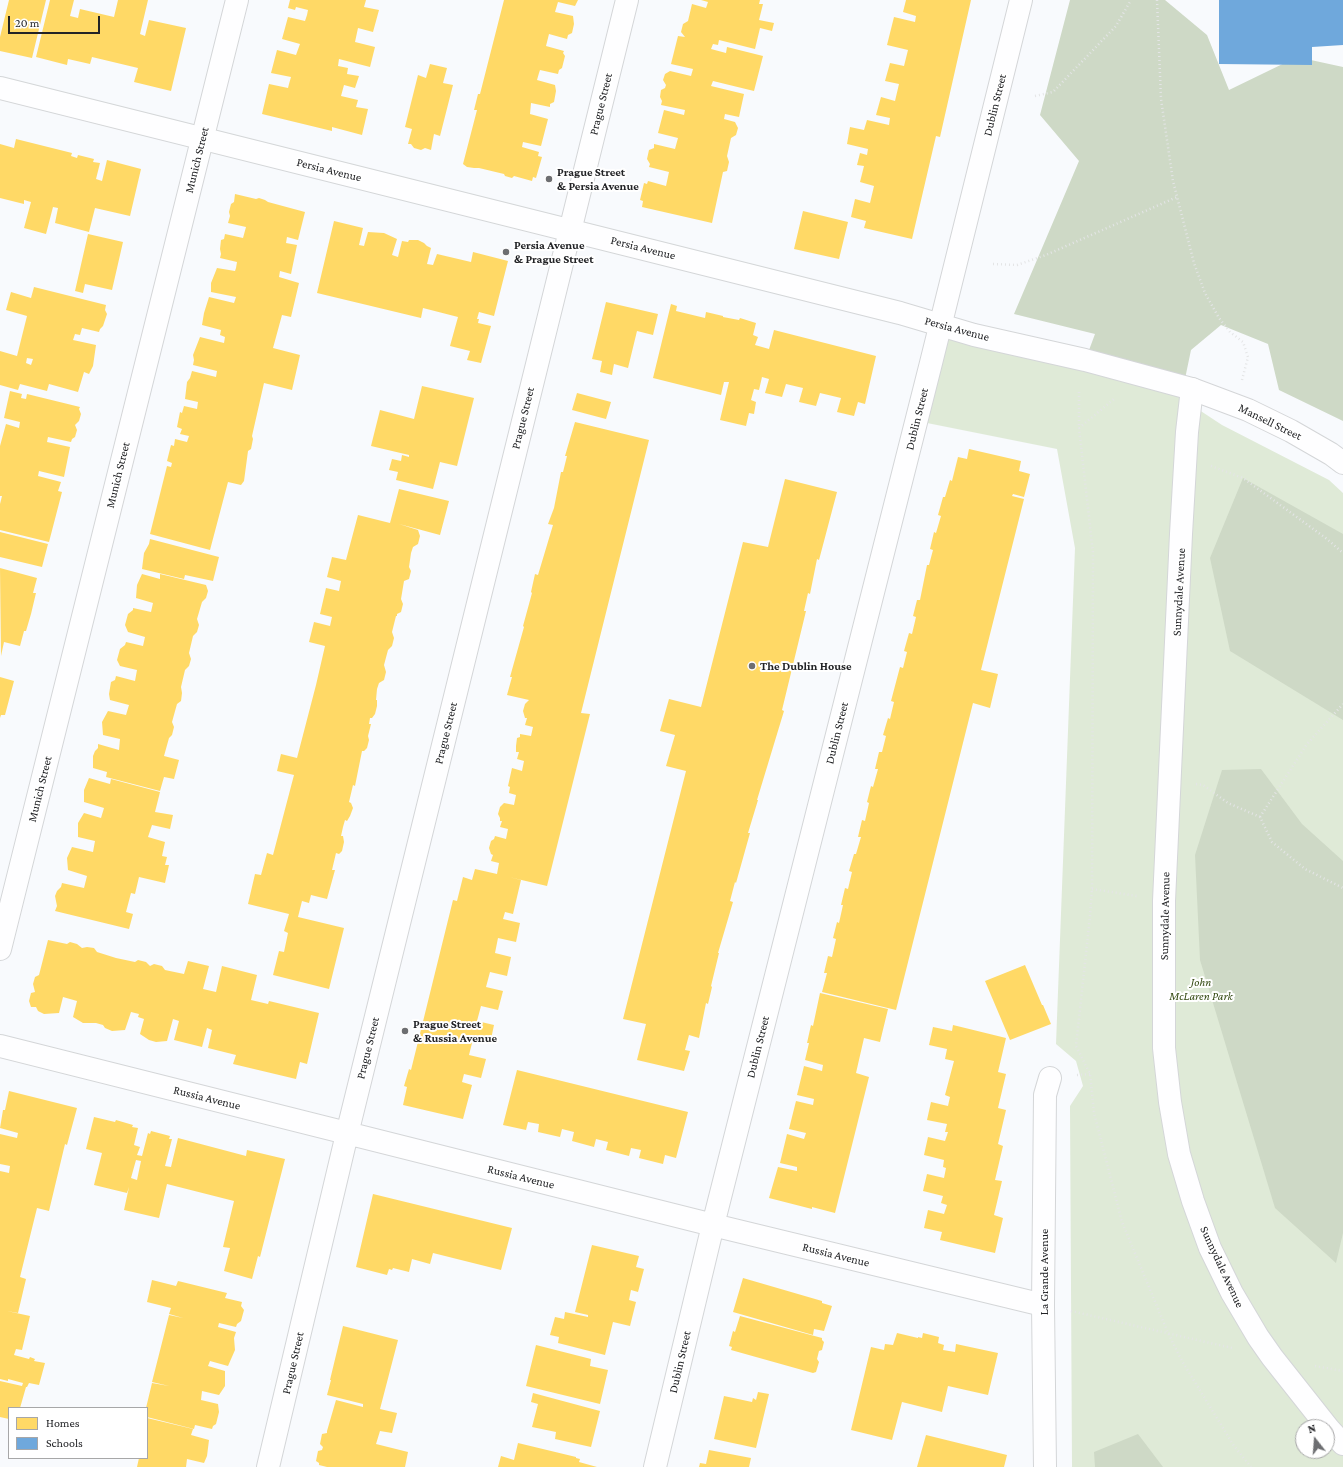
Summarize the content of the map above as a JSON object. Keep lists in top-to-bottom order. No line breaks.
{"streets":{"street":["Prague Street","Dublin Street","Munich Street","Persia Avenue","Mansell Street","Sunnydale Avenue","Russia Avenue","La Grande Avenue"]},"crossings":[["Prague Street","Persia Avenue"],["Prague Street","Russia Avenue"],["Dublin Street","Persia Avenue"],["Dublin Street","Russia Avenue"],["Munich Street","Persia Avenue"],["Persia Avenue","Mansell Street"],["Persia Avenue","Sunnydale Avenue"],["Mansell Street","Sunnydale Avenue"],["Russia Avenue","La Grande Avenue"]],"parks":["John McLaren Park"],"places":["Prague Street & Persia Avenue","Persia Avenue & Prague Street","The Dublin House","Prague Street & Russia Avenue"],"legend":["Homes","Schools"],"scale_bar":"20 m","north":"top"}
